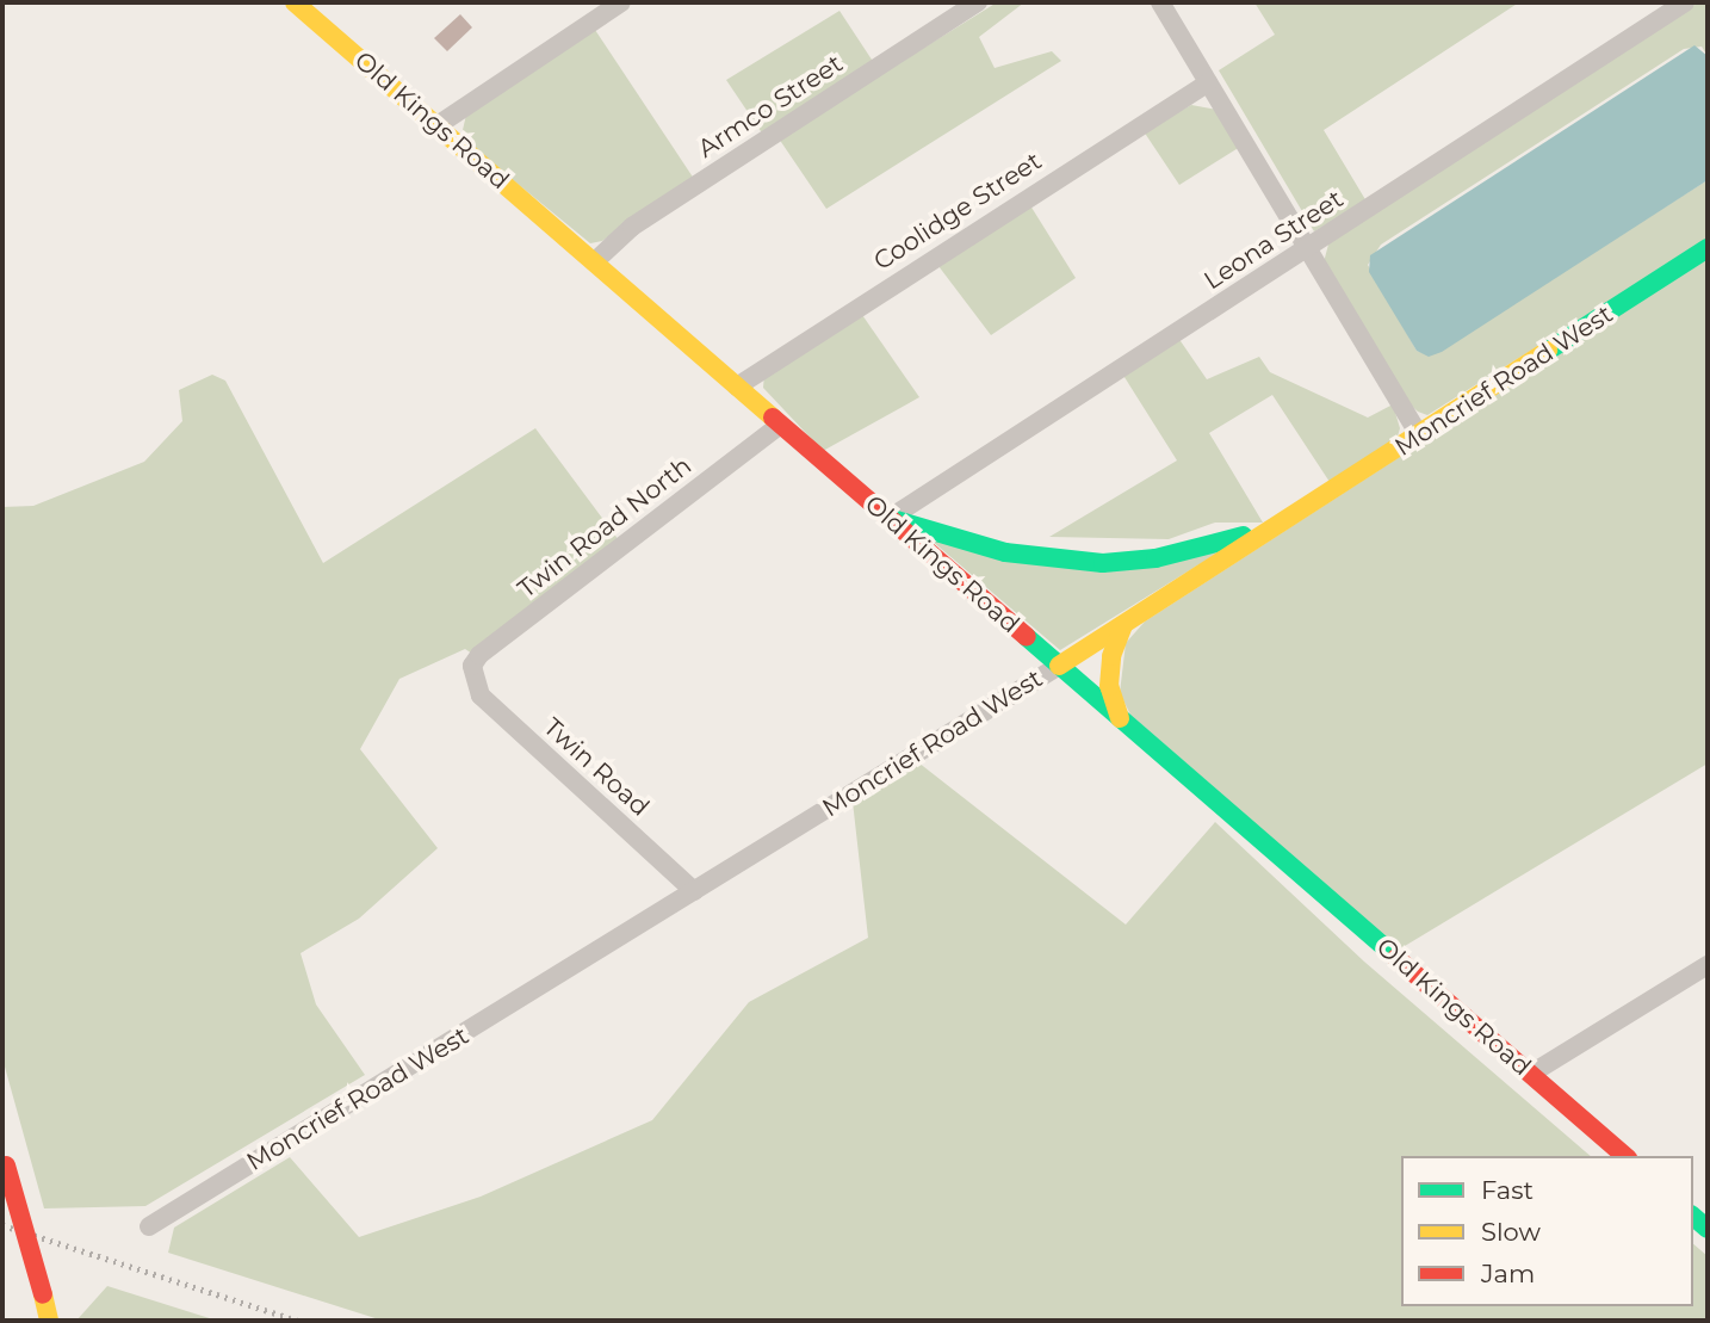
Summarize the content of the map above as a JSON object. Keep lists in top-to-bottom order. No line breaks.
{"streets":{"main road":["Old Kings Road","Moncrief Road West"],"street":["Armco Street","Coolidge Street","Leona Street","Twin Road North","Twin Road"]},"crossings":[["Armco Street","Old Kings Road"],["Old Kings Road","Coolidge Street"],["Old Kings Road","Leona Street"],["Old Kings Road","Moncrief Road West"],["Old Kings Road","Twin Road North"],["Moncrief Road West","Twin Road"],["Twin Road North","Twin Road"]],"legend":["Fast","Slow","Jam"]}
